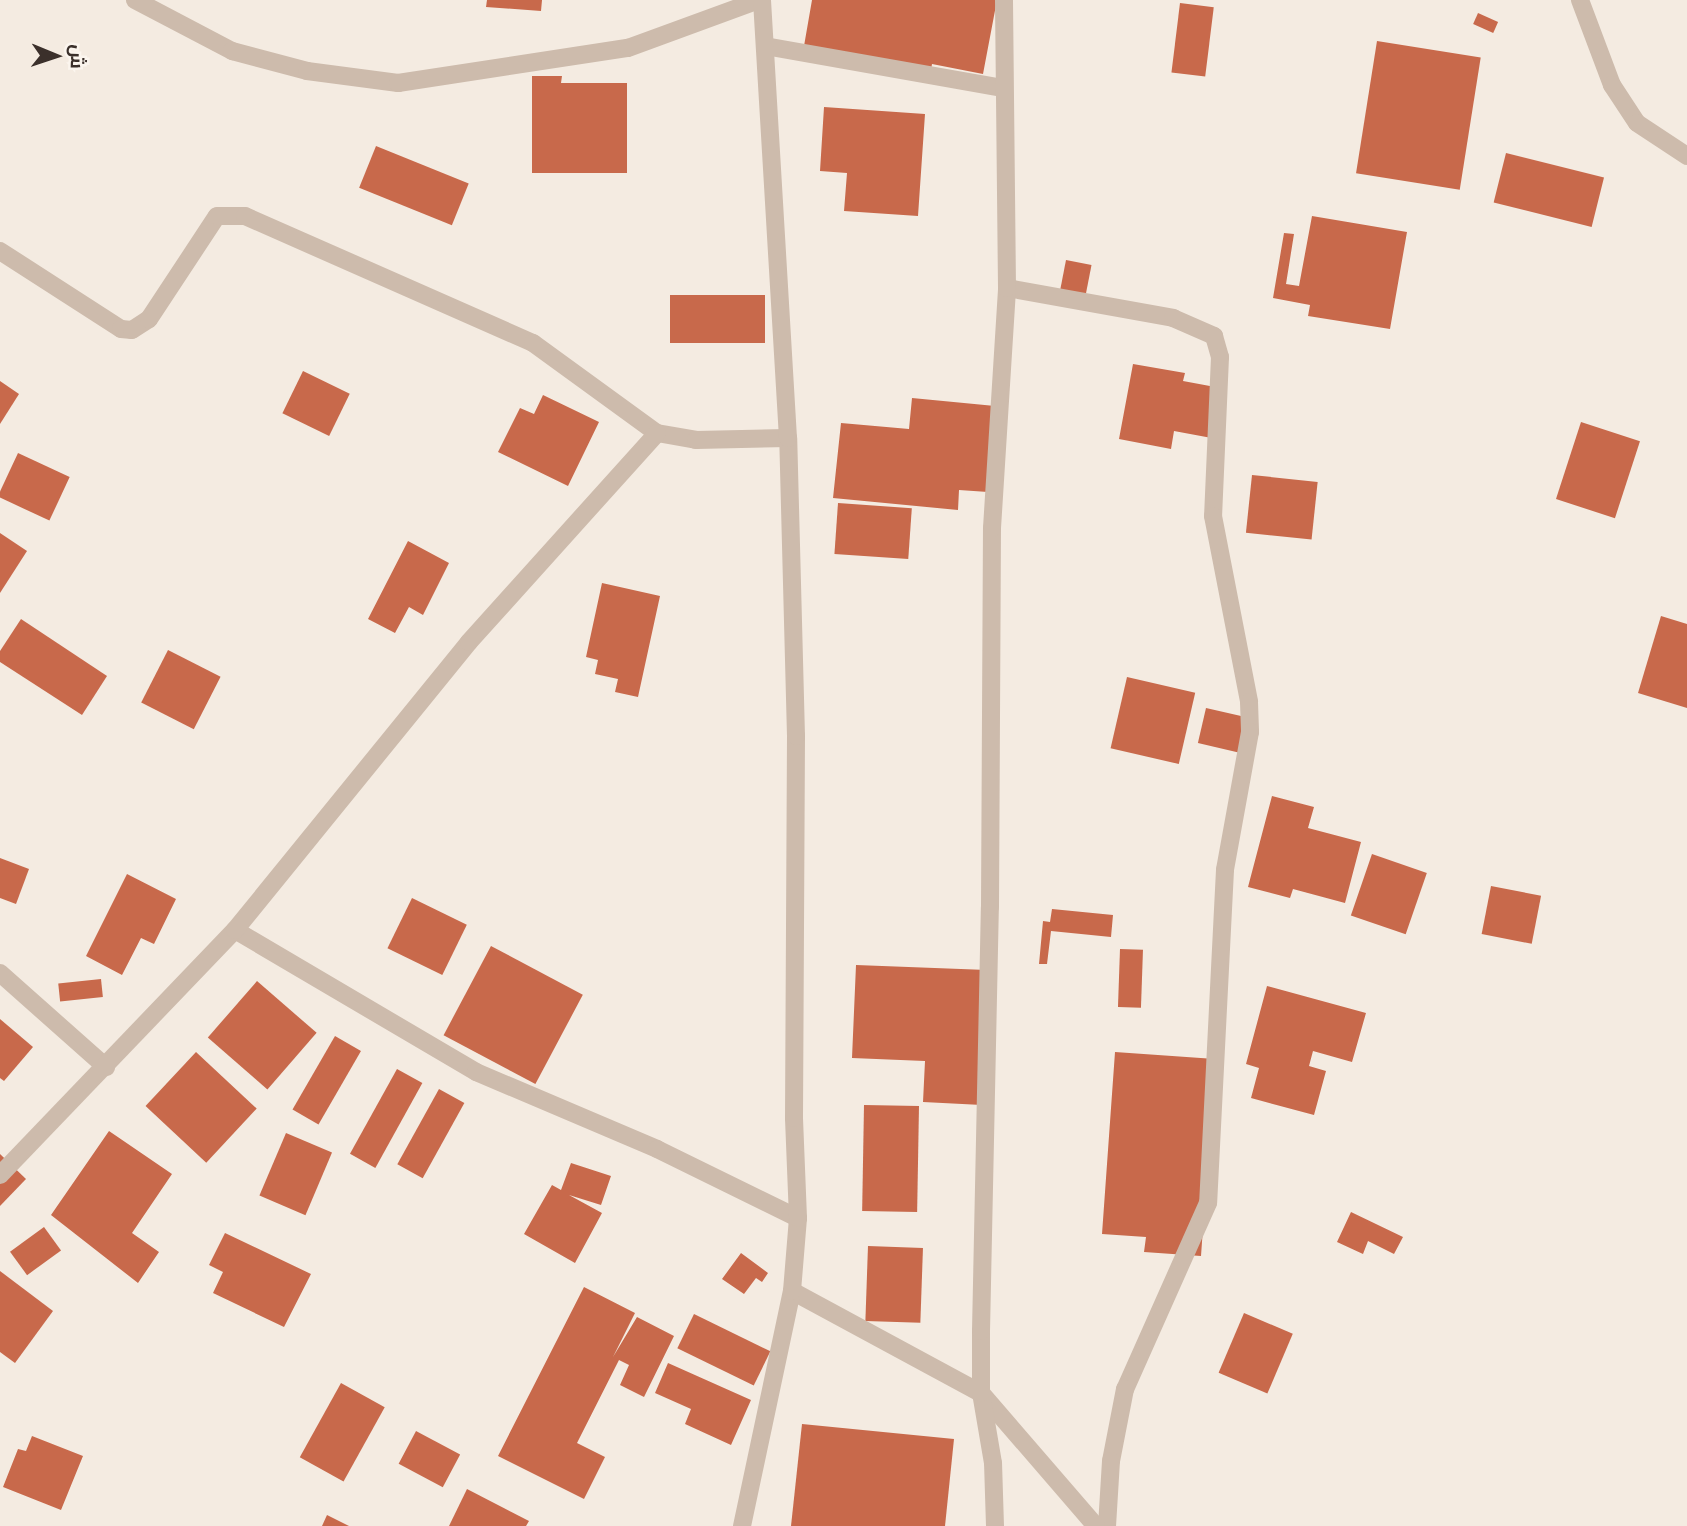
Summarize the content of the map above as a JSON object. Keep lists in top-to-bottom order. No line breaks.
{"north":"right"}
